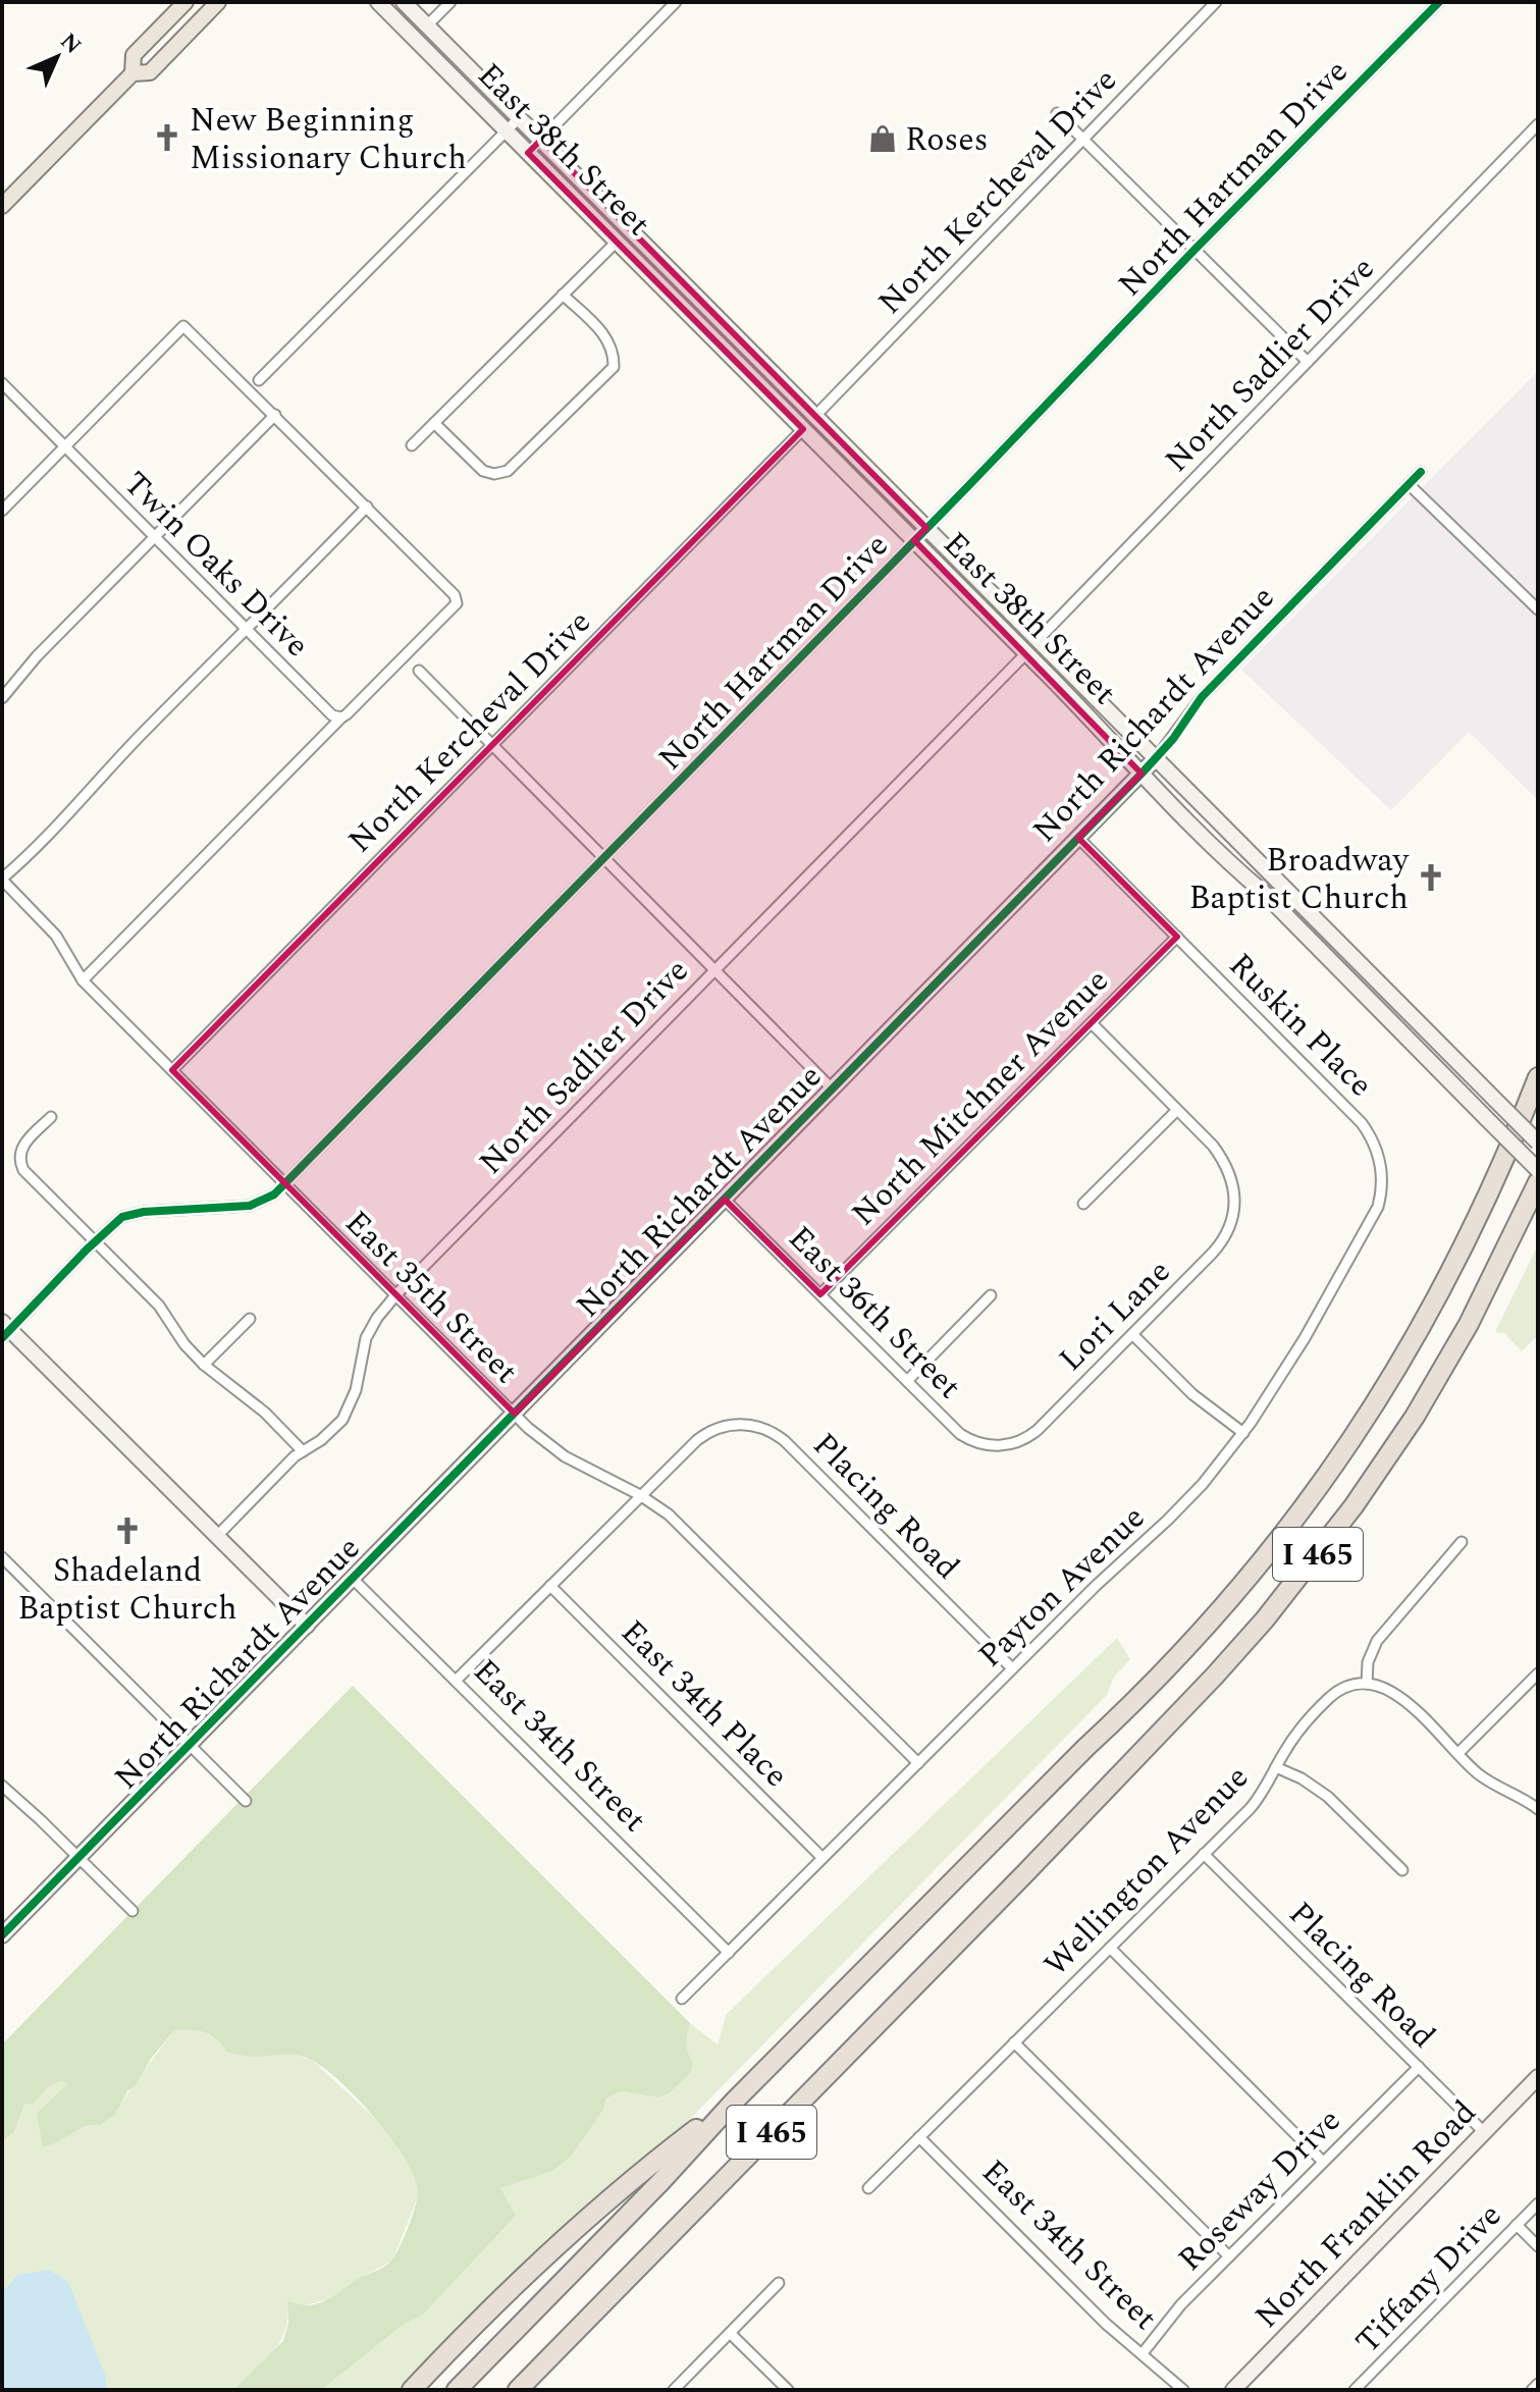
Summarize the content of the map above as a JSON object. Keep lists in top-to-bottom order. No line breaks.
{"streets":{"highway":["I 465"],"main road":["East 38th Street","North Richardt Avenue","North Franklin Road"],"street":["North Hartman Drive","North Kercheval Drive","North Sadlier Drive","Twin Oaks Drive","Ruskin Place","North Mitchner Avenue","East 35th Street","East 36th Street","Lori Lane","Placing Road","Payton Avenue","East 34th Place","East 34th Street","Wellington Avenue","Roseway Drive","Tiffany Drive"]},"crossings":[["East 38th Street","North Hartman Drive"],["East 38th Street","North Kercheval Drive"],["East 38th Street","North Sadlier Drive"],["East 38th Street","North Richardt Avenue"],["North Hartman Drive","East 35th Street"],["North Kercheval Drive","East 35th Street"],["North Sadlier Drive","East 35th Street"],["North Richardt Avenue","Ruskin Place"],["North Richardt Avenue","East 35th Street"],["North Richardt Avenue","East 36th Street"],["North Richardt Avenue","East 34th Street"],["Ruskin Place","North Mitchner Avenue"],["Ruskin Place","Payton Avenue"],["North Mitchner Avenue","East 36th Street"],["East 35th Street","Placing Road"],["East 35th Street","Payton Avenue"],["East 36th Street","Lori Lane"],["Placing Road","Payton Avenue"],["Placing Road","Wellington Avenue"],["Placing Road","Roseway Drive"],["Placing Road","North Franklin Road"],["Payton Avenue","East 34th Place"],["Payton Avenue","East 34th Street"],["East 34th Street","Wellington Avenue"],["East 34th Street","Roseway Drive"]],"places":{"church":["New Beginning Missionary Church","Broadway Baptist Church","Shadeland Baptist Church"],"shop":["Roses"]},"north":"top right"}
